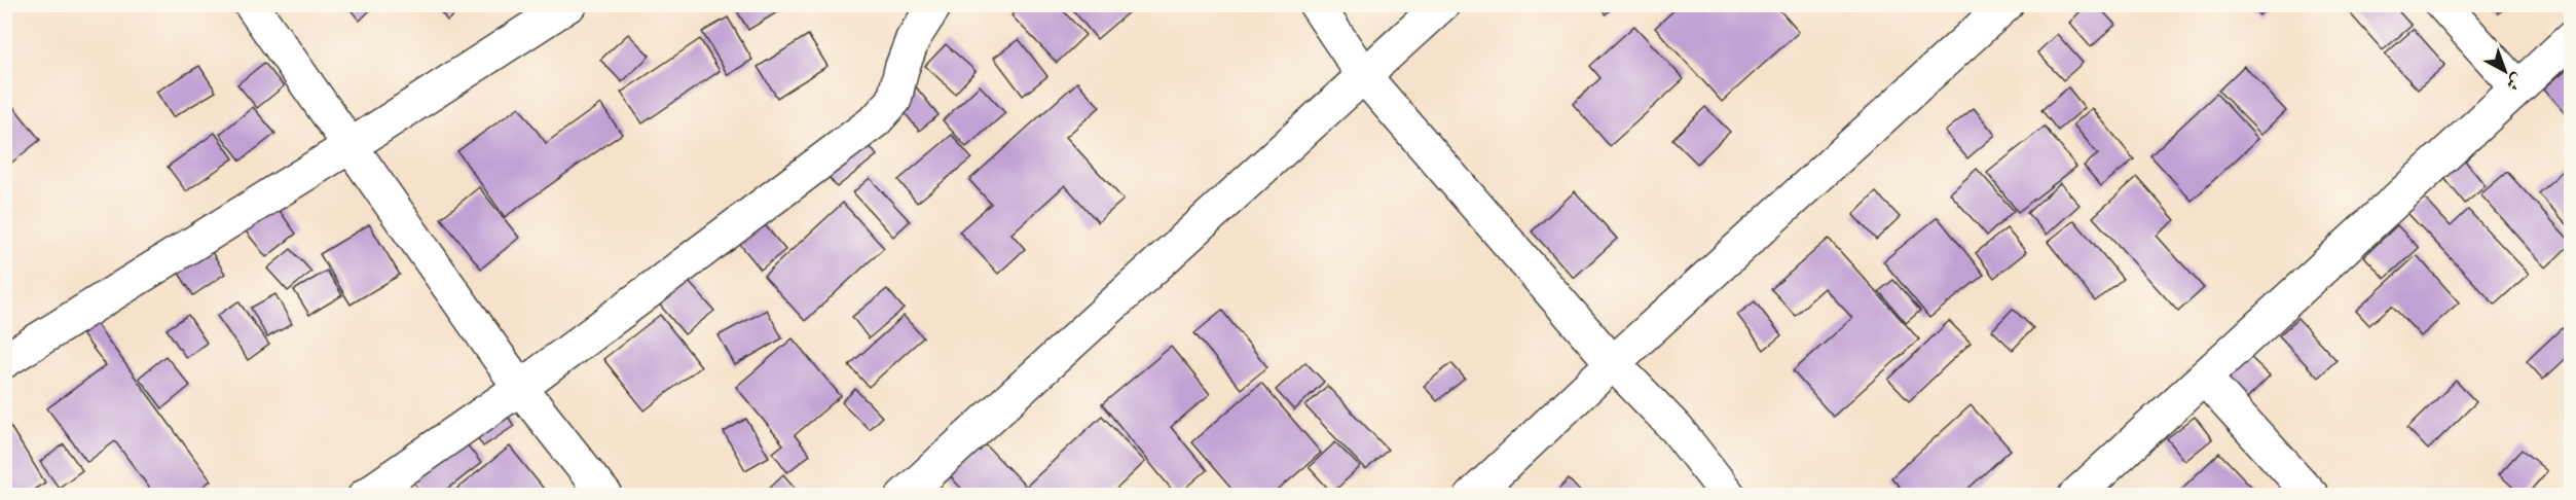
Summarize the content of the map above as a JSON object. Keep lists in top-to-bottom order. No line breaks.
{"north":"bottom right"}
